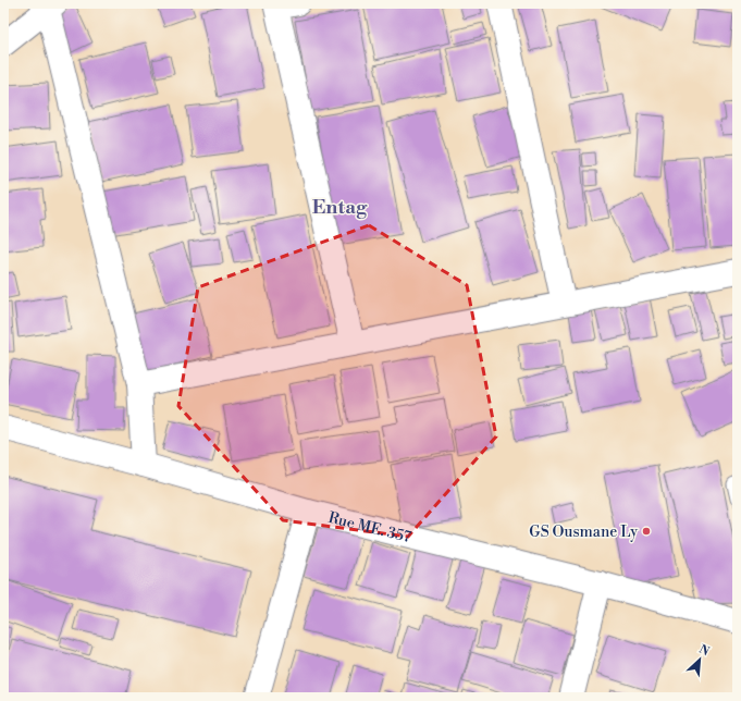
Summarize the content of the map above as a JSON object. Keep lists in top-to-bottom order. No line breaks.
{"streets":{"street":["Rue ME. 357"]},"districts":["Entag"],"places":["GS Ousmane Ly"],"north":"top right"}
